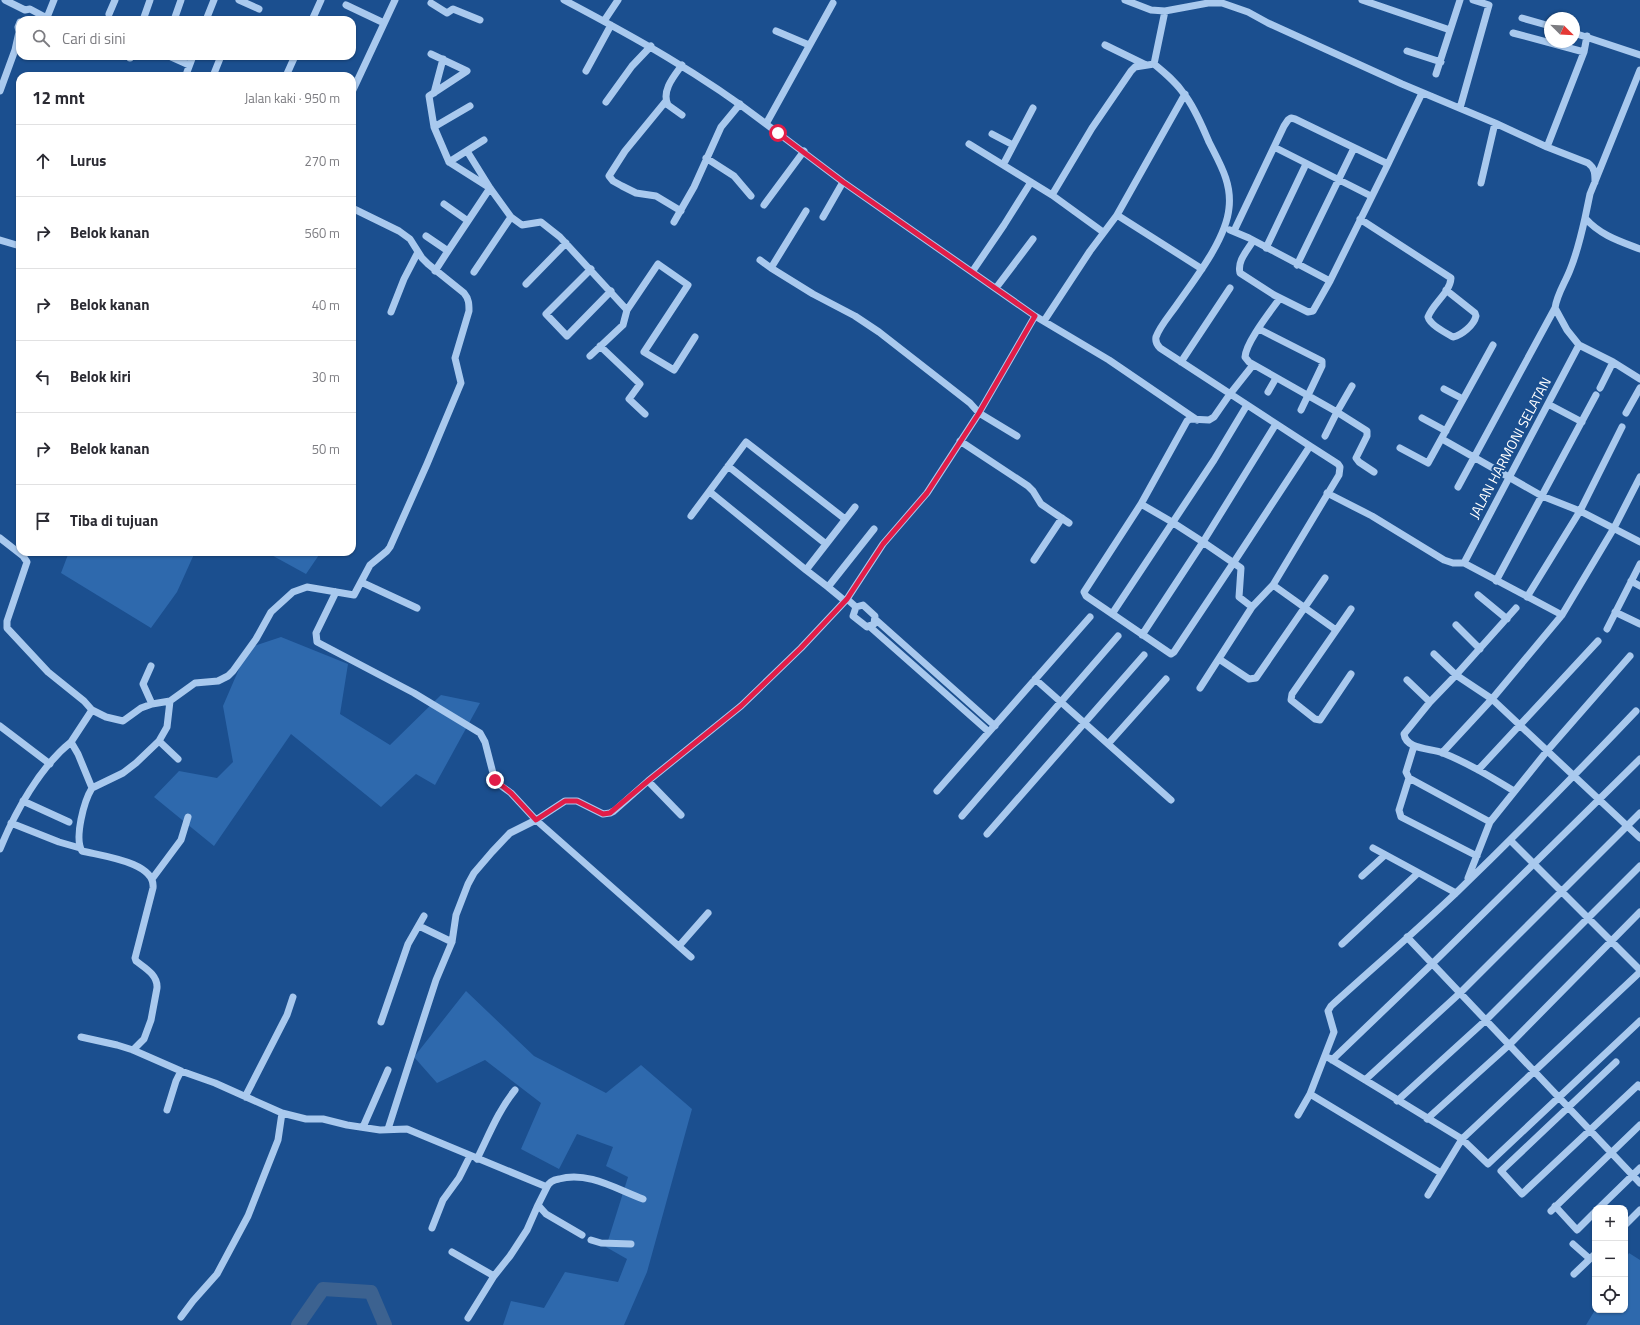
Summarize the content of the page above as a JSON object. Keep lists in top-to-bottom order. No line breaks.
{"streets":{"street":["JALAN HARMONI SELATAN"]},"north":"bottom right","page":{"search":"Cari di sini","heading":["12 mnt","Jalan kaki · 950 m"],"list":[["Lurus","270 m"],["Belok kanan","560 m"],["Belok kanan","40 m"],["Belok kiri","30 m"],["Belok kanan","50 m"],"Tiba di tujuan"],"map_buttons":["+","−"]}}
